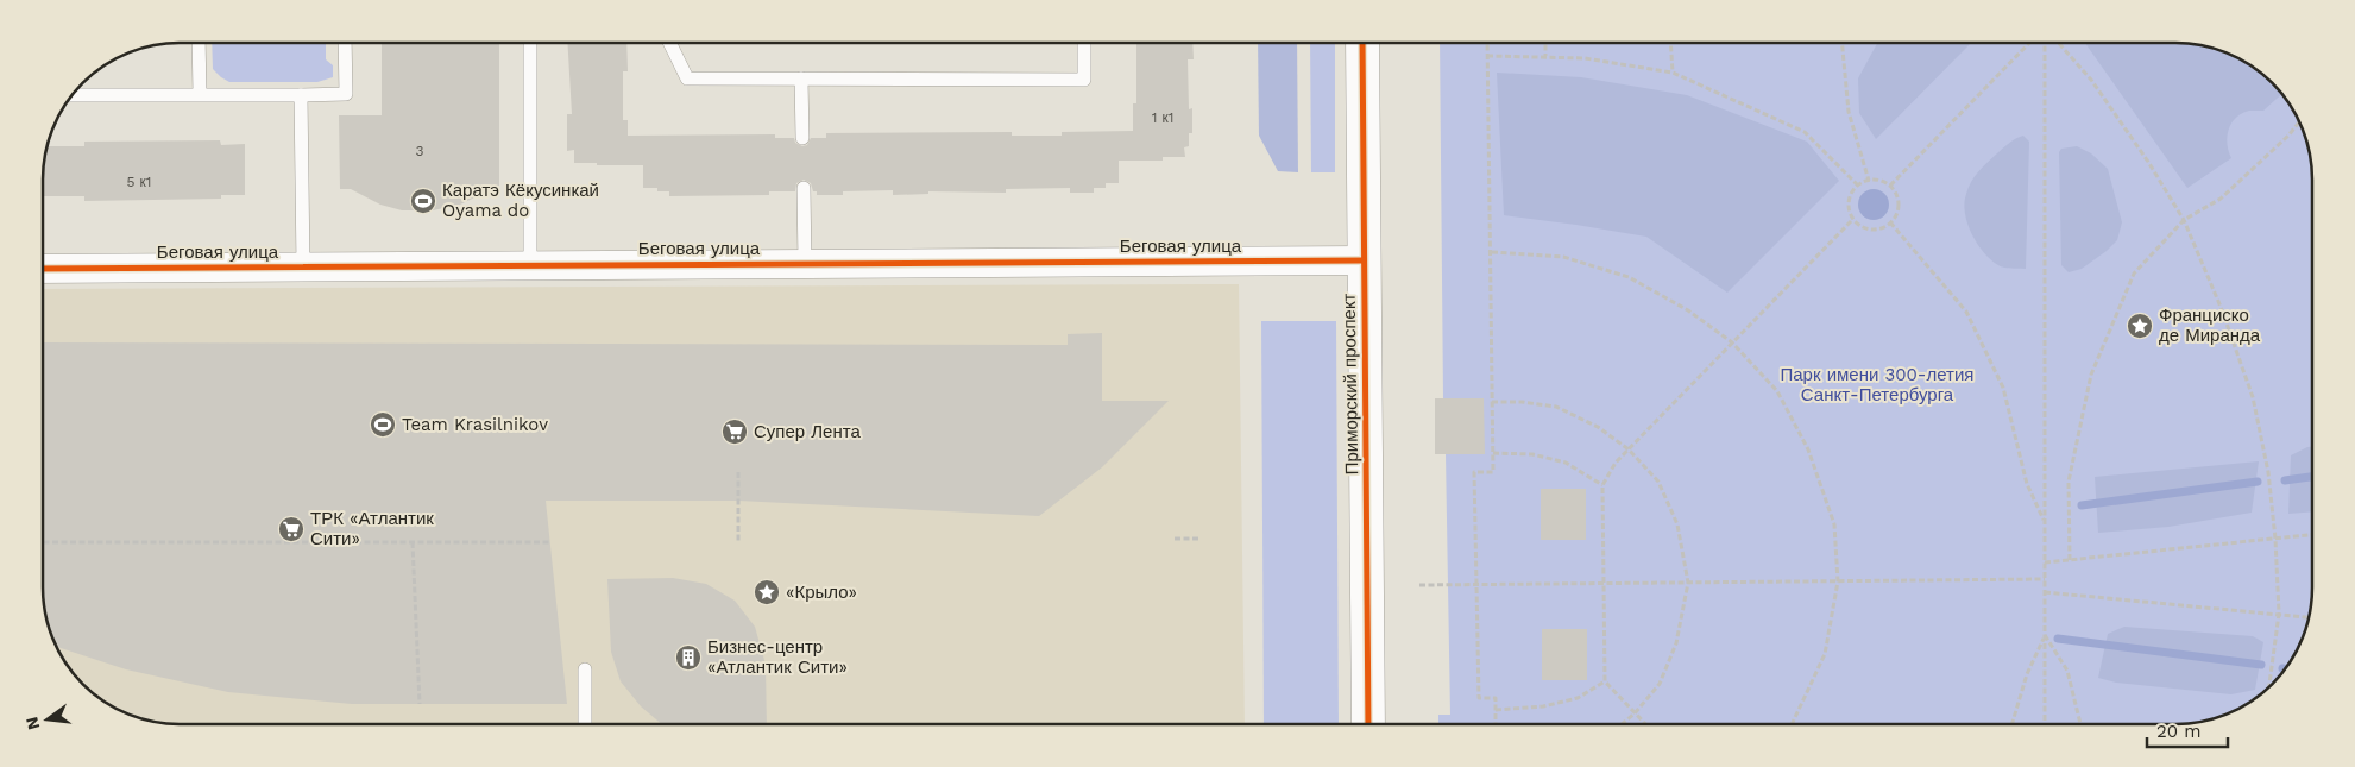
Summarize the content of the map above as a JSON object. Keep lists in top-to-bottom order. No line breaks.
{"streets":{"street":["Беговая улица","Приморский проспект"]},"crossings":[["Беговая улица","Приморский проспект"]],"parks":["Парк имени 300-летия Санкт-Петербурга"],"places":{"sports":["Каратэ Кёкусинкай Oyama do","Team Krasilnikov"],"place":["Франциско де Миранда","«Крыло»"],"supermarket":["Супер Лента","ТРК «Атлантик Сити»"],"building":["Бизнес-центр «Атлантик Сити»"]},"house_numbers":["1 к1","3","5 к1"],"scale_bar":"20 m","north":"left"}
